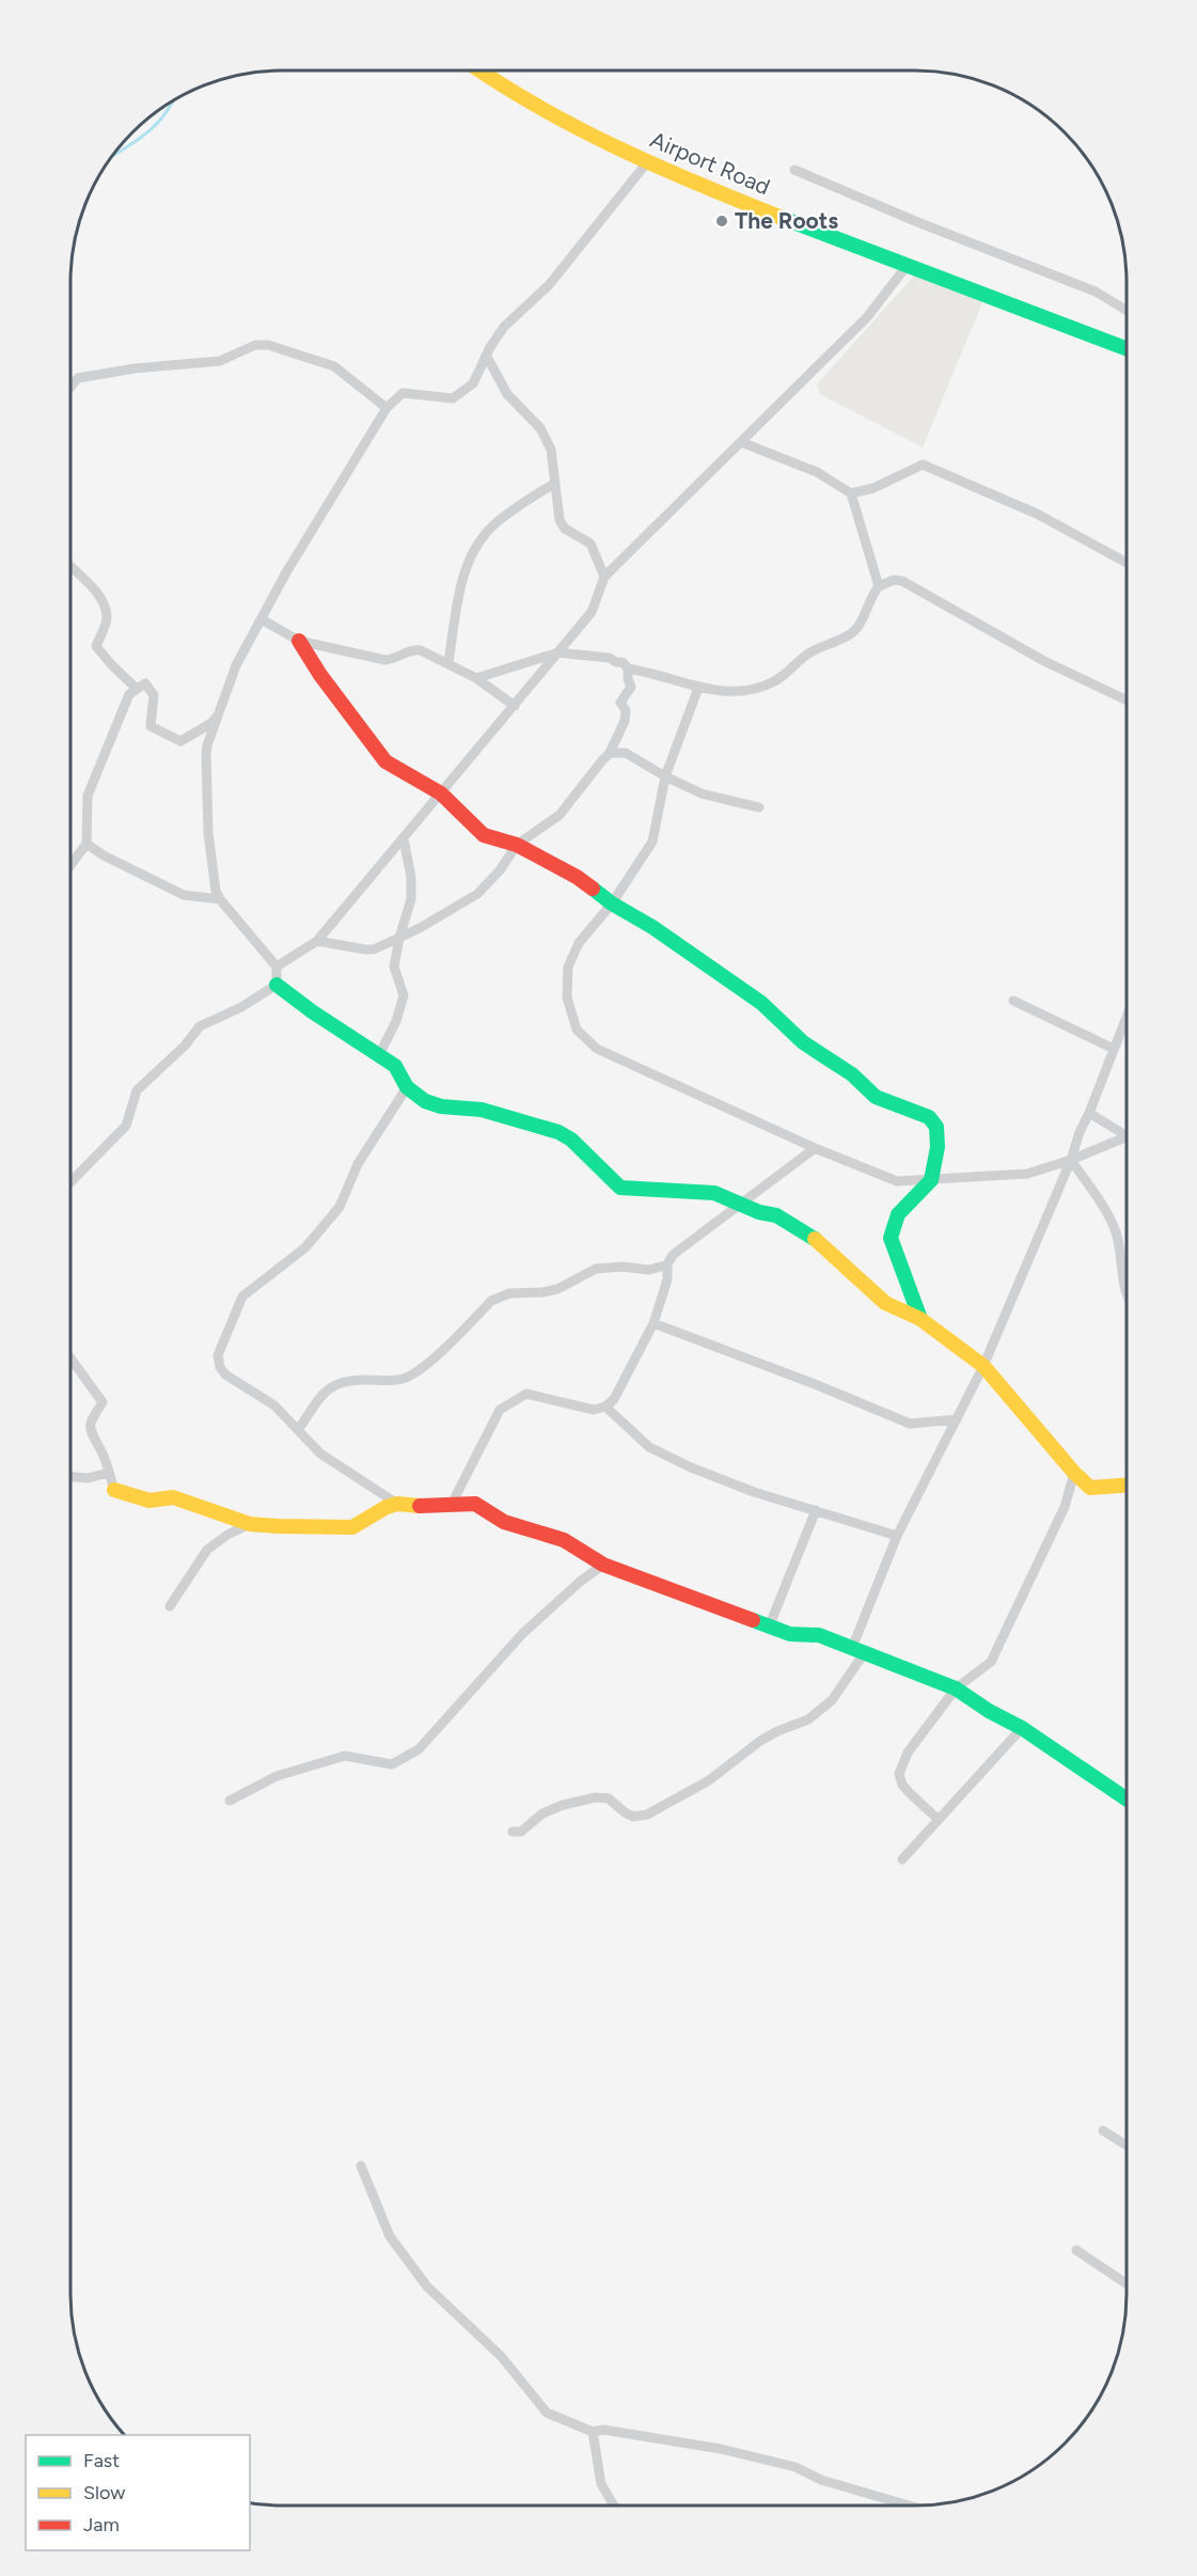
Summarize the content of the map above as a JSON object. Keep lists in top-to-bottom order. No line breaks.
{"streets":{"main road":["Airport Road"]},"places":["The Roots"],"legend":["Fast","Slow","Jam"]}
